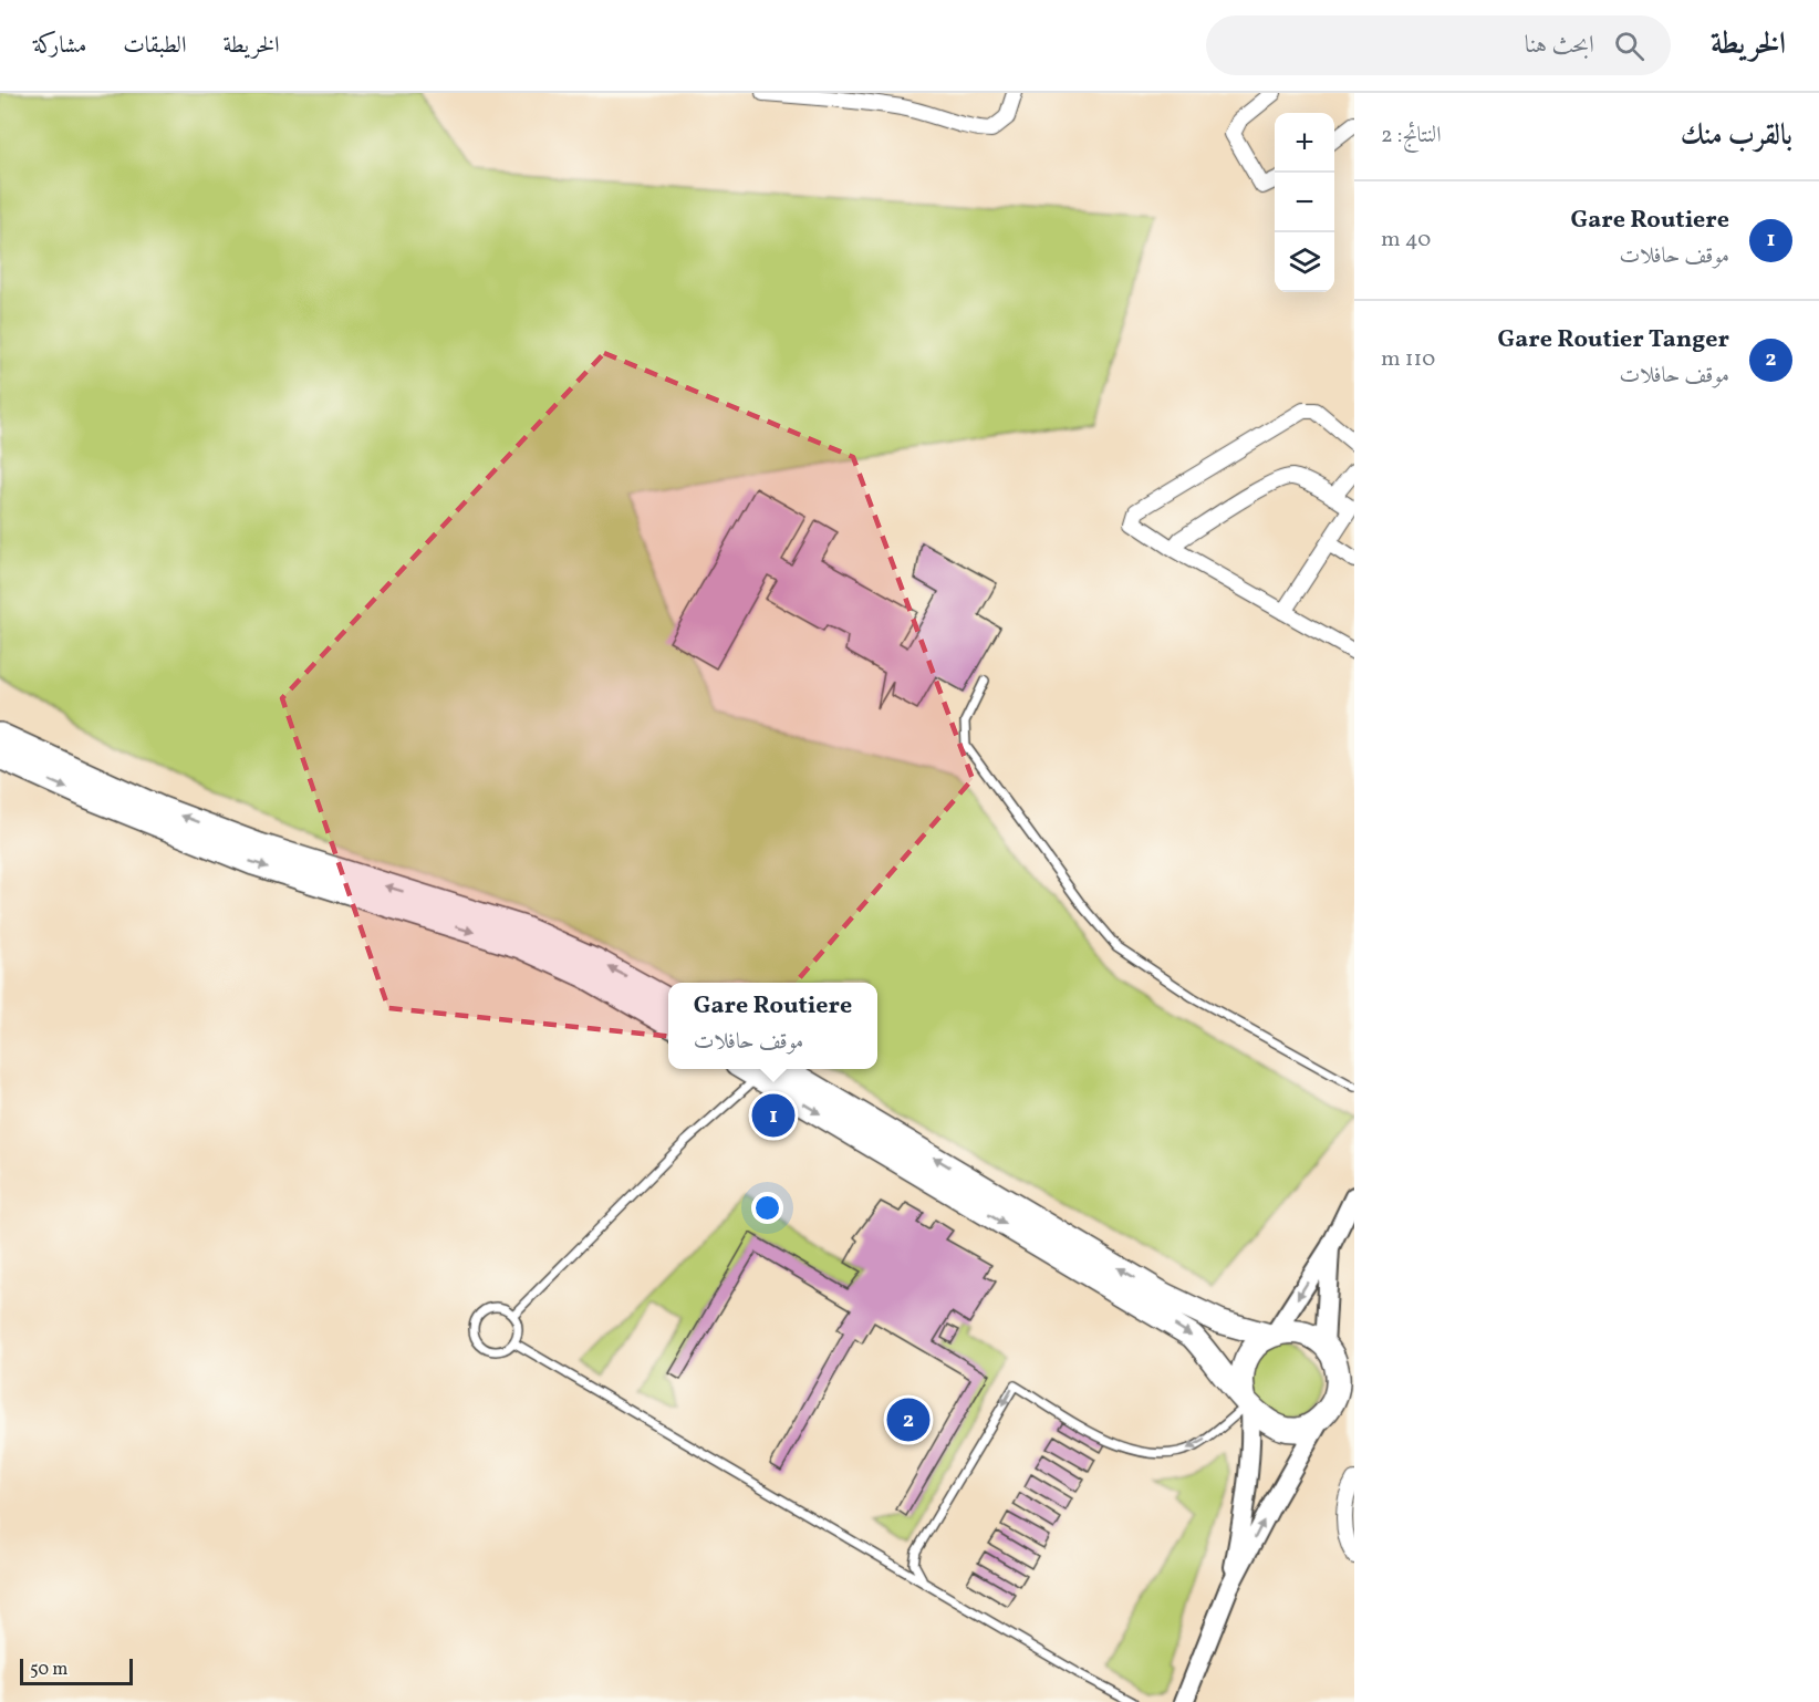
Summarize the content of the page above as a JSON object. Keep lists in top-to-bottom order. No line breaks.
{"scale_bar":"50 m","page":{"header":"الخريطة","search":"ابحث هنا","nav":["الخريطة","الطبقات","مشاركة"],"heading":["بالقرب منك","النتائج: 2"],"map_buttons":["+","−"],"list":[{"mark":"1","name":"Gare Routiere","note":"موقف حافلات","value":"40 m"},{"mark":"2","name":"Gare Routier Tanger","note":"موقف حافلات","value":"110 m"}],"popup":["Gare Routiere","موقف حافلات"],"pins":["1","2"],"scale":"50 m"}}
